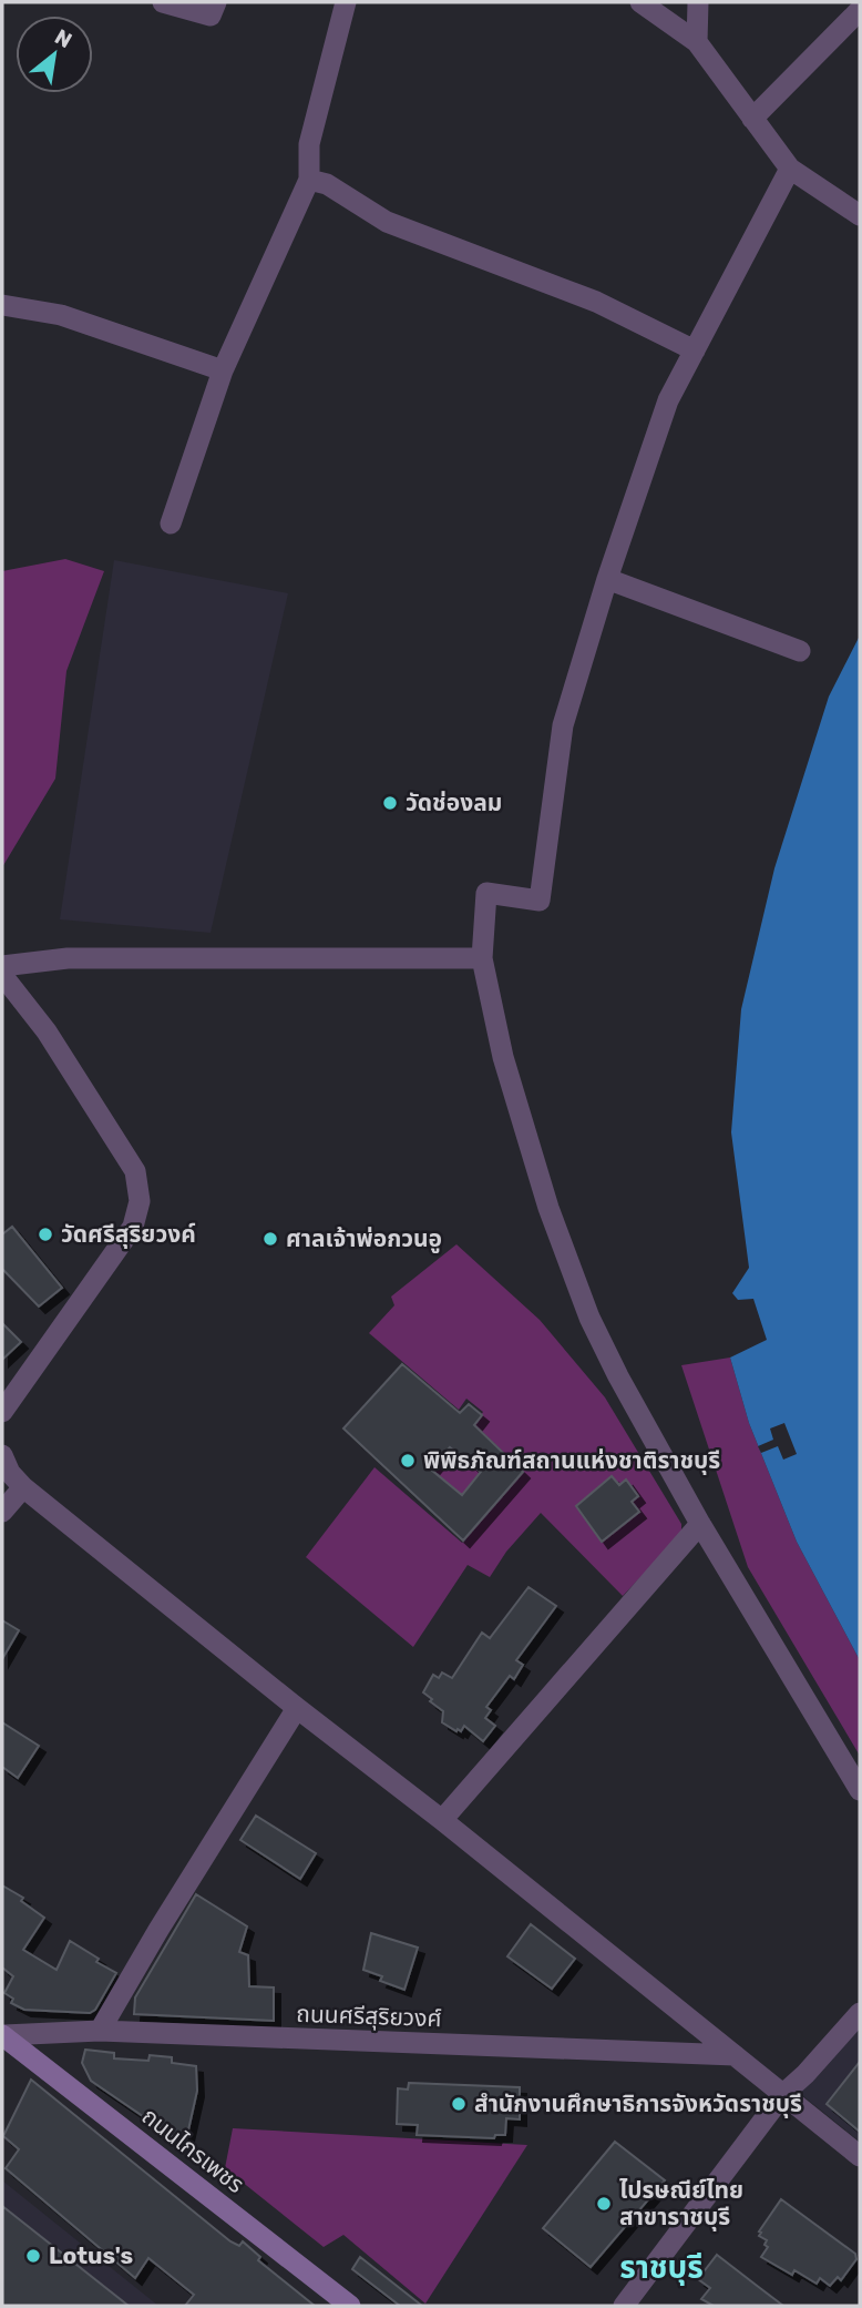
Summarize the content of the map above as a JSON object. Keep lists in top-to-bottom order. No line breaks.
{"streets":{"main road":["ถนนไกรเพชร"],"street":["ถนนศรีสุริยวงศ์"]},"crossings":[["ถนนศรีสุริยวงศ์","ถนนไกรเพชร"]],"districts":["ราชบุรี"],"places":["วัดช่องลม","วัดศรีสุริยวงค์","ศาลเจ้าพ่อกวนอู","พิพิธภัณฑ์สถานแห่งชาติราชบุรี","สำนักงานศึกษาธิการจังหวัดราชบุรี","ไปรษณีย์ไทย สาขาราชบุรี","Lotus's"],"north":"top right"}
